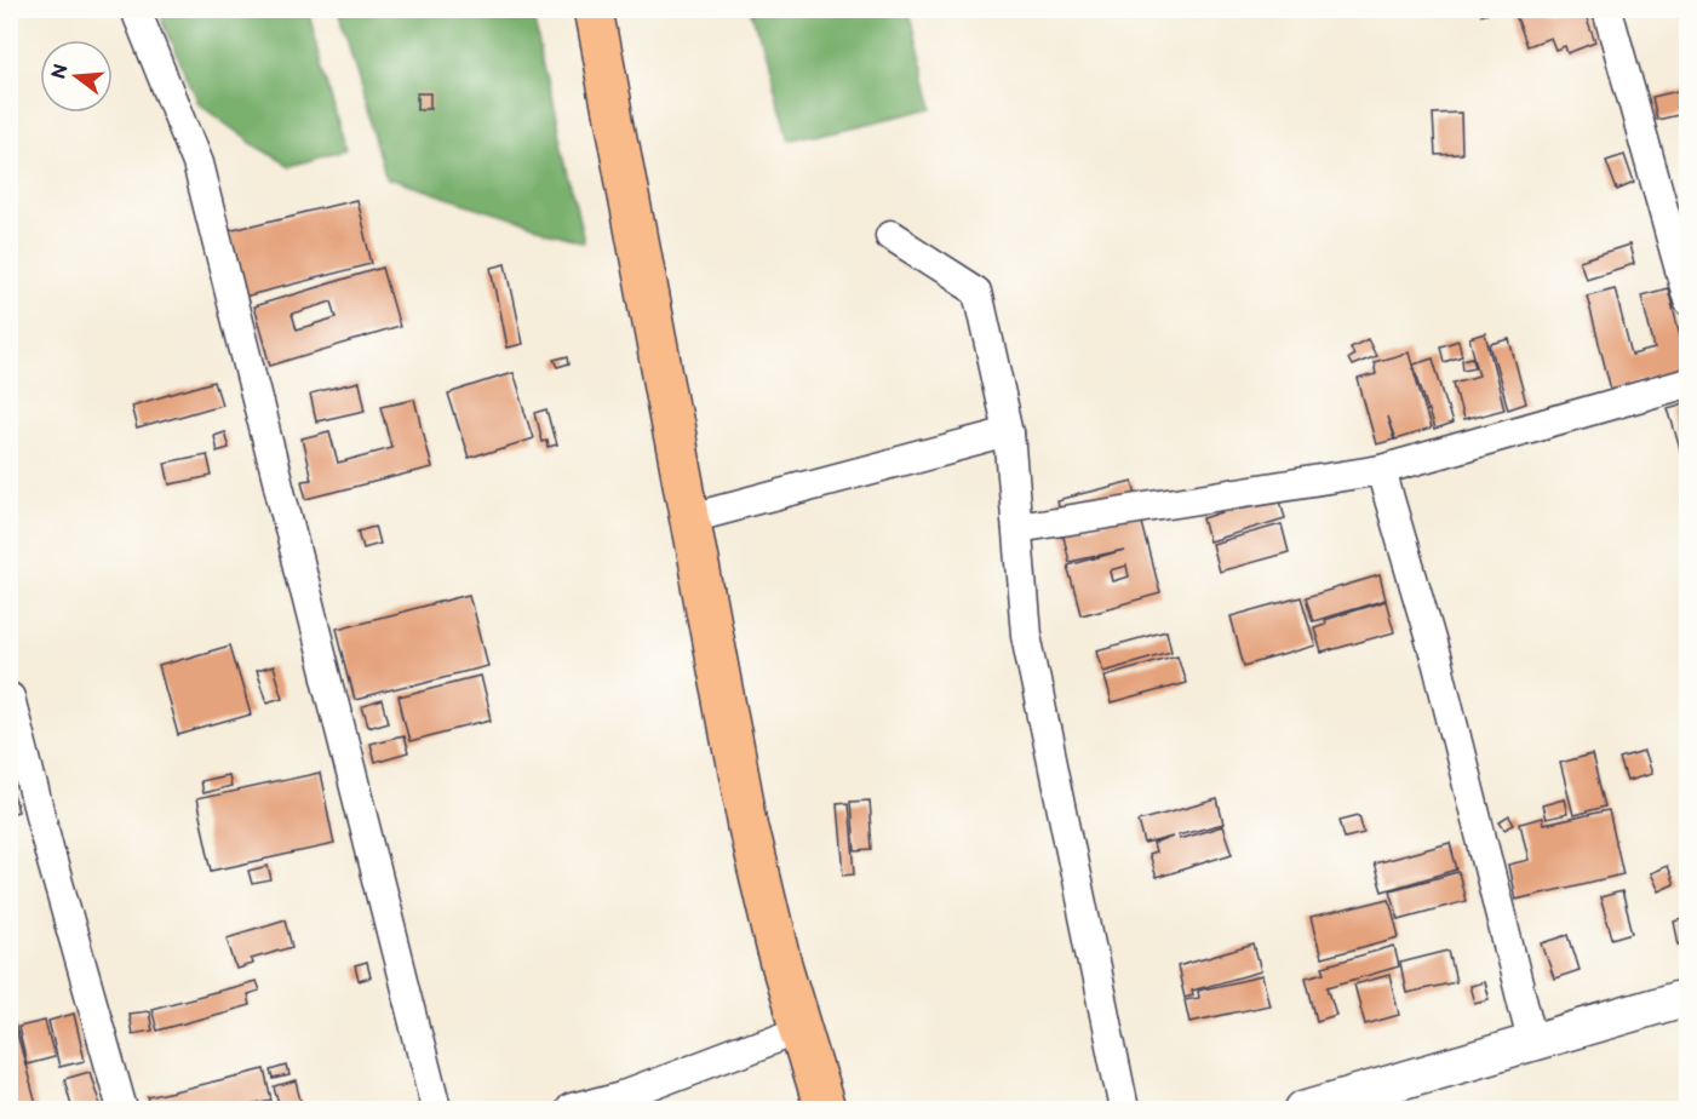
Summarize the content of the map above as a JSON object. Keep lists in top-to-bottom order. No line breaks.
{"north":"left"}
